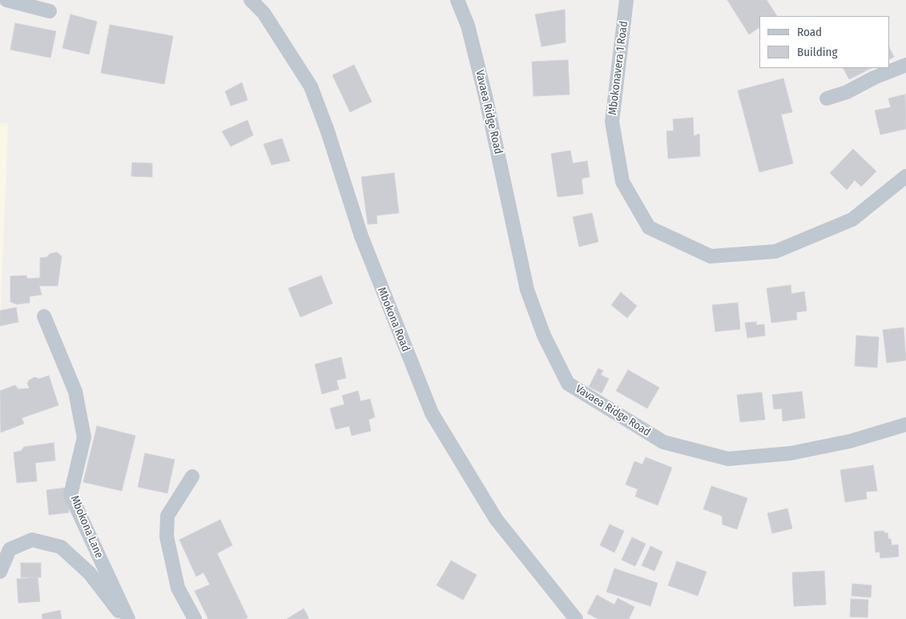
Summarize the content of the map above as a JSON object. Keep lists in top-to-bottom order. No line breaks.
{"streets":{"street":["Mbokonavera 1 Road","Vavaea Ridge Road","Mbokona Road","Mbokona Lane"]},"legend":["Road","Building"]}
